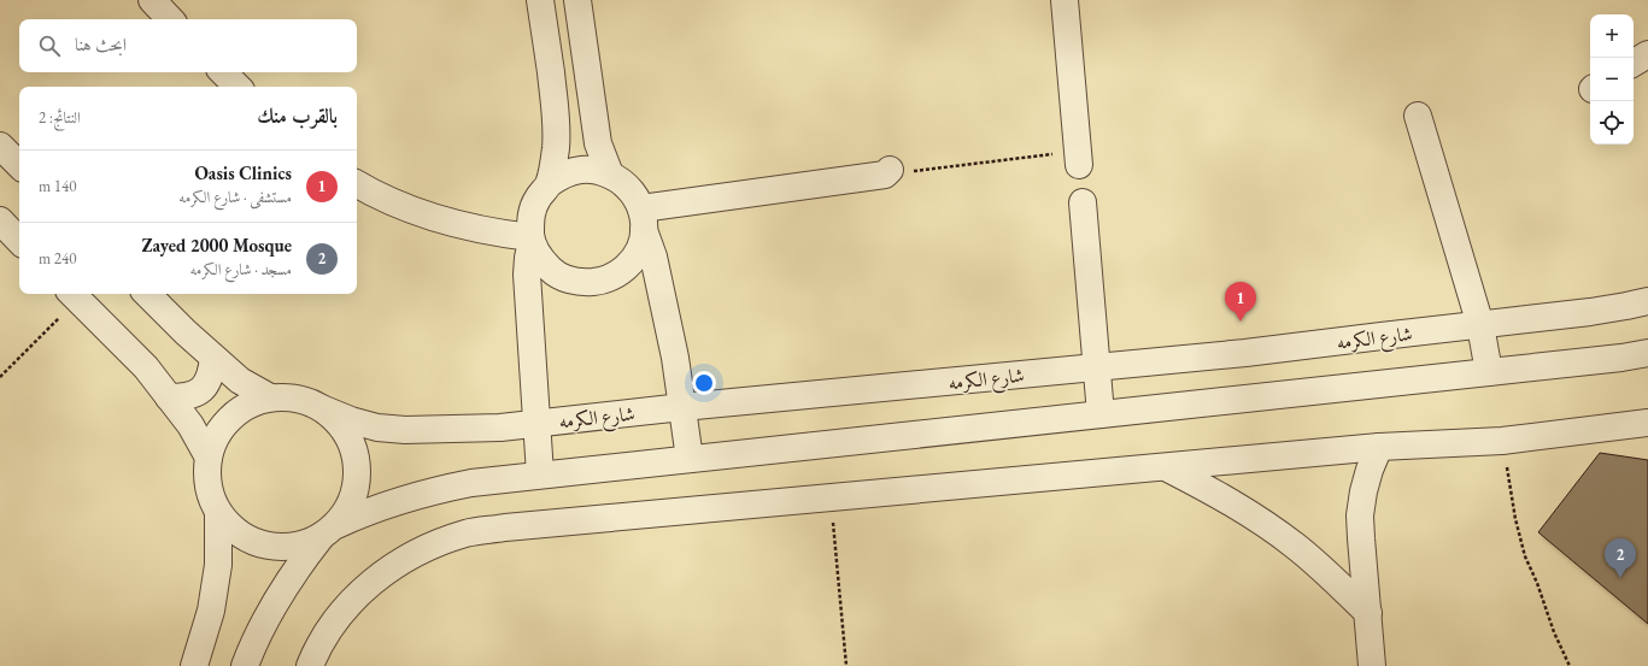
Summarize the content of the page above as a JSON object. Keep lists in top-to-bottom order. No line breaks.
{"streets":{"street":["شارع الكرمه"]},"page":{"map_buttons":["+","−"],"search":"ابحث هنا","heading":["بالقرب منك","النتائج: 2"],"list":[{"mark":"1","name":"Oasis Clinics","note":"مستشفى · شارع الكرمه","value":"140 m"},{"mark":"2","name":"Zayed 2000 Mosque","note":"مسجد · شارع الكرمه","value":"240 m"}],"pins":["1","2"]}}
